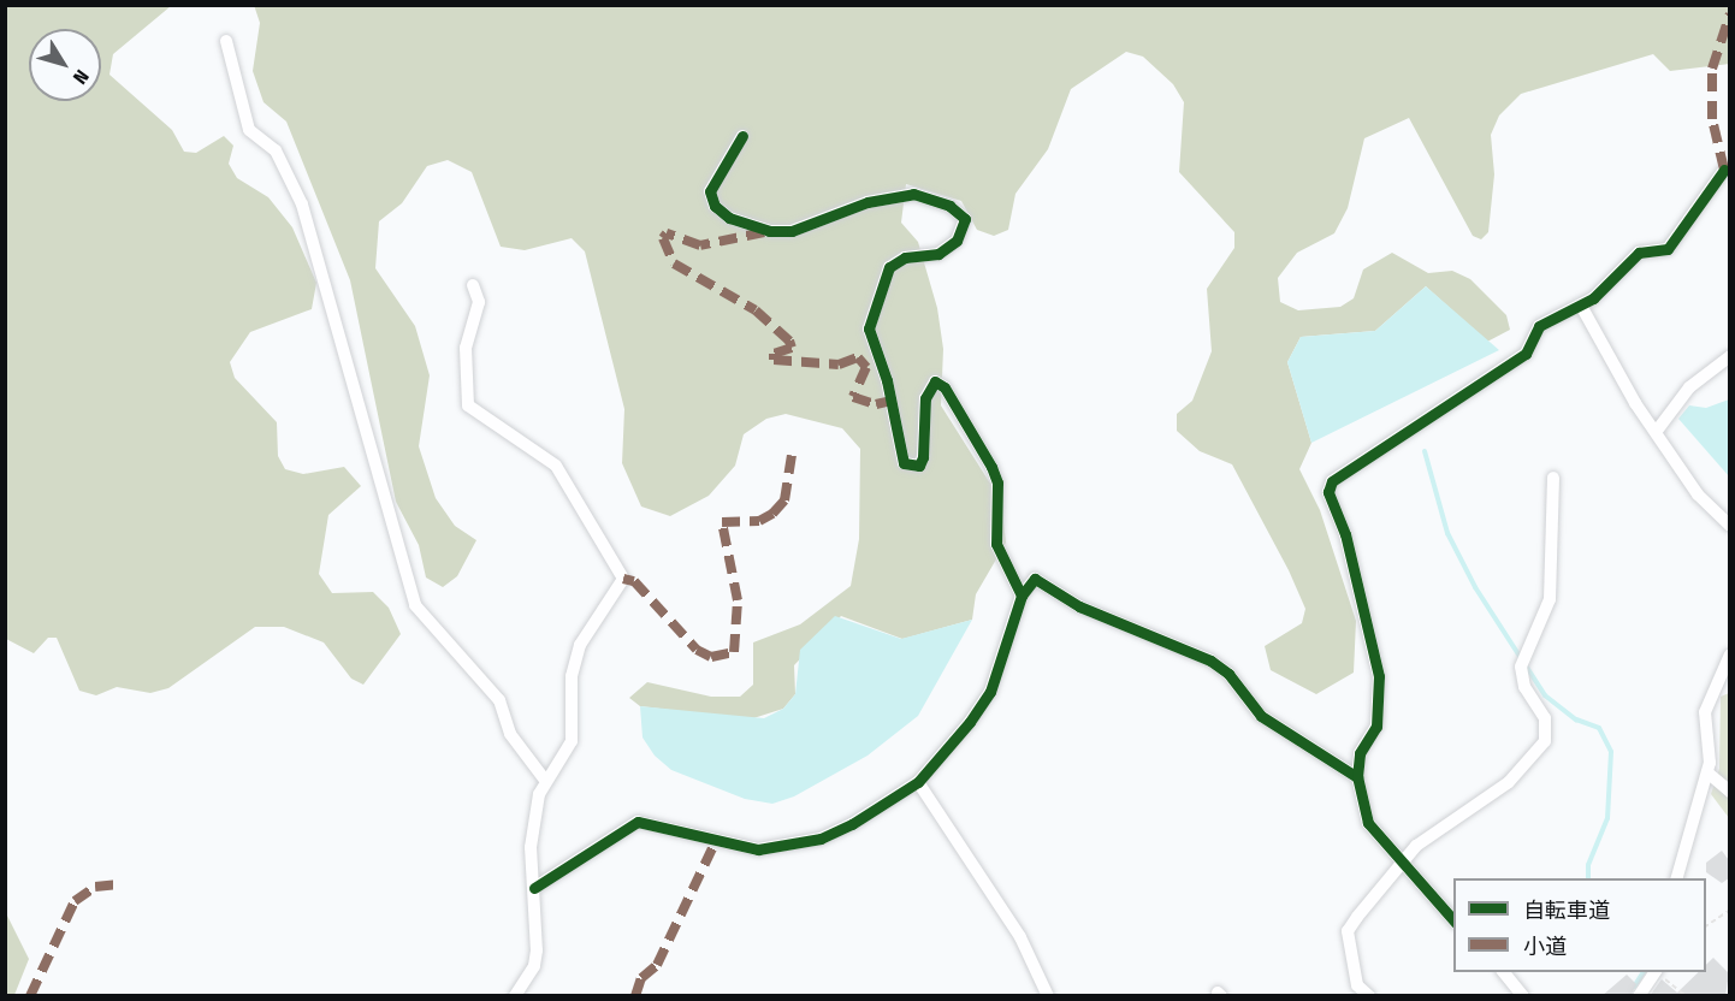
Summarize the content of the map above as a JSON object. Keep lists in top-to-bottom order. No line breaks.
{"legend":["自転車道","小道"],"north":"bottom right"}
